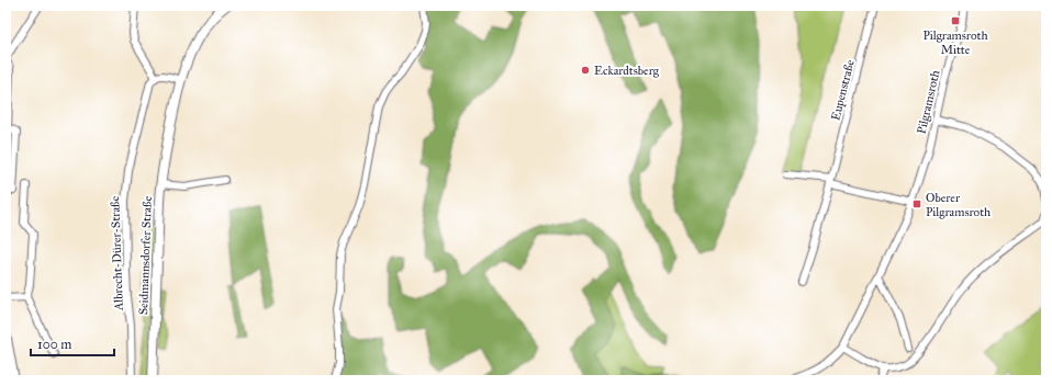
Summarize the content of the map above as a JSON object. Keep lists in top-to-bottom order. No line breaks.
{"streets":{"street":["Eupenstraße","Pilgramsroth","Albrecht-Dürer-Straße","Seidmannsdorfer Straße"]},"places":{"transit":["Pilgramsroth Mitte","Oberer Pilgramsroth"],"other":["Eckardtsberg"]},"scale_bar":"100 m"}
